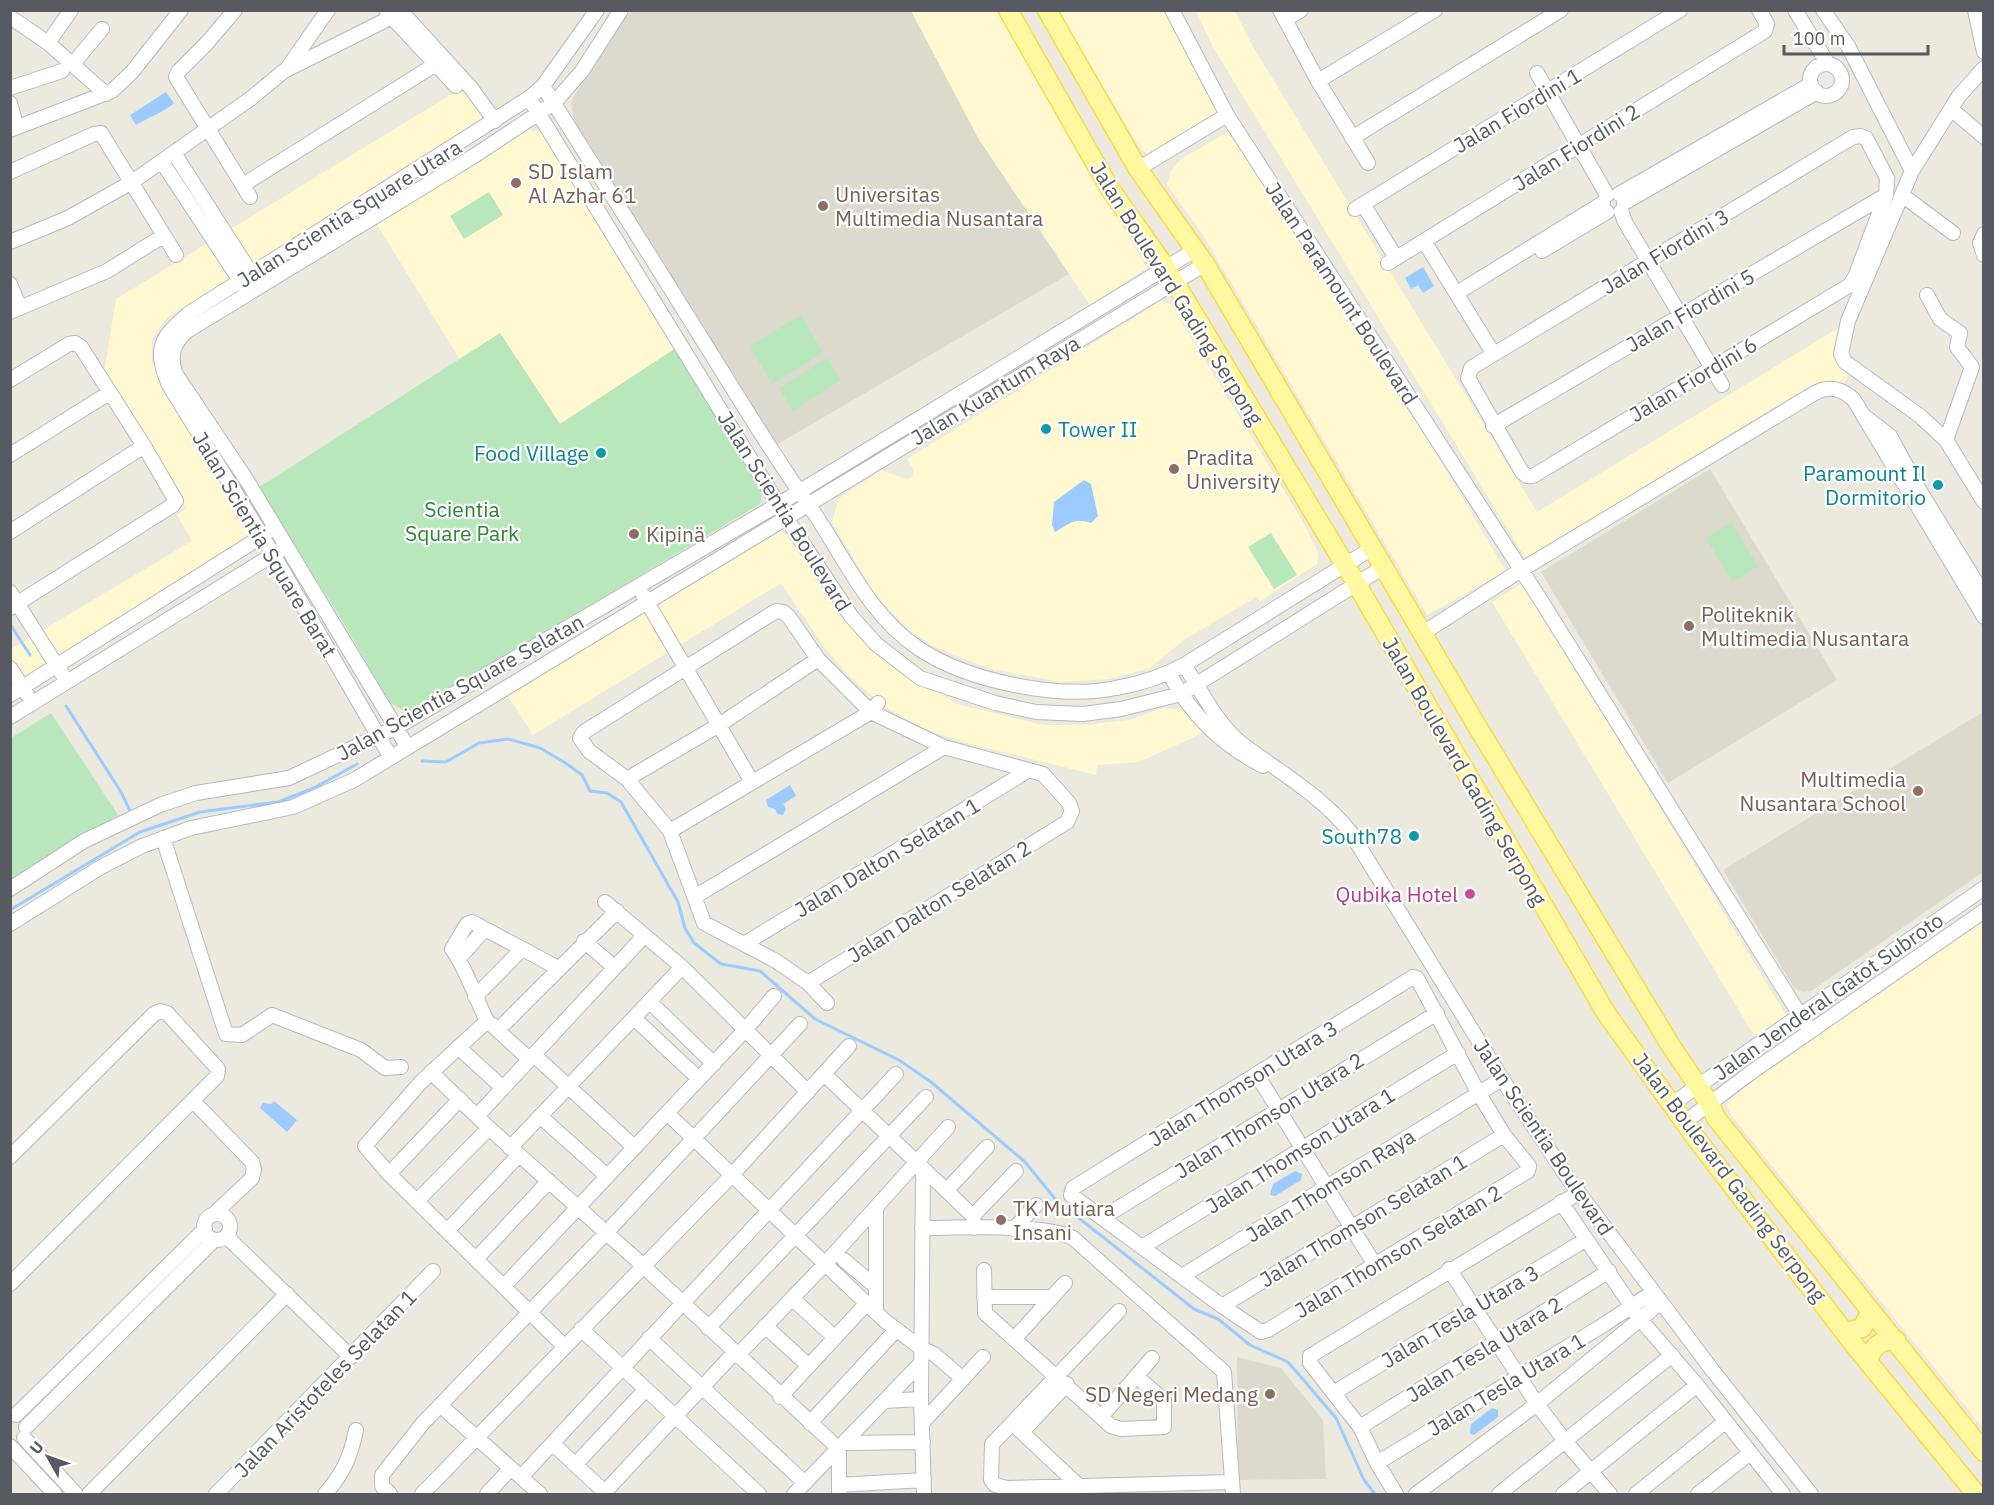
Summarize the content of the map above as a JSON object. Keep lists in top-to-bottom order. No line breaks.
{"streets":{"main road":["Jalan Boulevard Gading Serpong"],"street":["Jalan Fiordini 1","Jalan Fiordini 2","Jalan Scientia Square Utara","Jalan Fiordini 3","Jalan Paramount Boulevard","Jalan Fiordini 5","Jalan Fiordini 6","Jalan Kuantum Raya","Jalan Scientia Boulevard","Jalan Scientia Square Barat","Jalan Scientia Square Selatan","Jalan Dalton Selatan 1","Jalan Dalton Selatan 2","Jalan Jenderal Gatot Subroto","Jalan Thomson Utara 3","Jalan Thomson Utara 2","Jalan Thomson Utara 1","Jalan Thomson Raya","Jalan Thomson Selatan 1","Jalan Thomson Selatan 2","Jalan Tesla Utara 3","Jalan Tesla Utara 2","Jalan Aristoteles Selatan 1","Jalan Tesla Utara 1"]},"crossings":[["Jalan Fiordini 1","Jalan Fiordini 2"],["Jalan Scientia Square Utara","Jalan Scientia Boulevard"],["Jalan Scientia Square Utara","Jalan Scientia Square Barat"],["Jalan Fiordini 3","Jalan Fiordini 5"],["Jalan Fiordini 3","Jalan Fiordini 6"],["Jalan Boulevard Gading Serpong","Jalan Kuantum Raya"],["Jalan Boulevard Gading Serpong","Jalan Scientia Boulevard"],["Jalan Boulevard Gading Serpong","Jalan Jenderal Gatot Subroto"],["Jalan Paramount Boulevard","Jalan Jenderal Gatot Subroto"],["Jalan Fiordini 5","Jalan Fiordini 6"],["Jalan Kuantum Raya","Jalan Scientia Boulevard"],["Jalan Kuantum Raya","Jalan Scientia Square Selatan"],["Jalan Scientia Boulevard","Jalan Scientia Square Selatan"],["Jalan Scientia Boulevard","Jalan Thomson Raya"],["Jalan Scientia Boulevard","Jalan Tesla Utara 1"],["Jalan Scientia Square Barat","Jalan Scientia Square Selatan"],["Jalan Dalton Selatan 1","Jalan Dalton Selatan 2"],["Jalan Thomson Utara 3","Jalan Thomson Utara 2"],["Jalan Thomson Selatan 1","Jalan Thomson Selatan 2"]],"parks":["Scientia Square Park"],"places":["SD Islam Al Azhar 61","Universitas Multimedia Nusantara","Tower II","Food Village","Pradita University","Paramount Il Dormitorio","Kipinä","Politeknik Multimedia Nusantara","Multimedia Nusantara School","South78","Qubika Hotel","TK Mutiara Insani","SD Negeri Medang"],"scale_bar":"100 m","north":"top left"}
